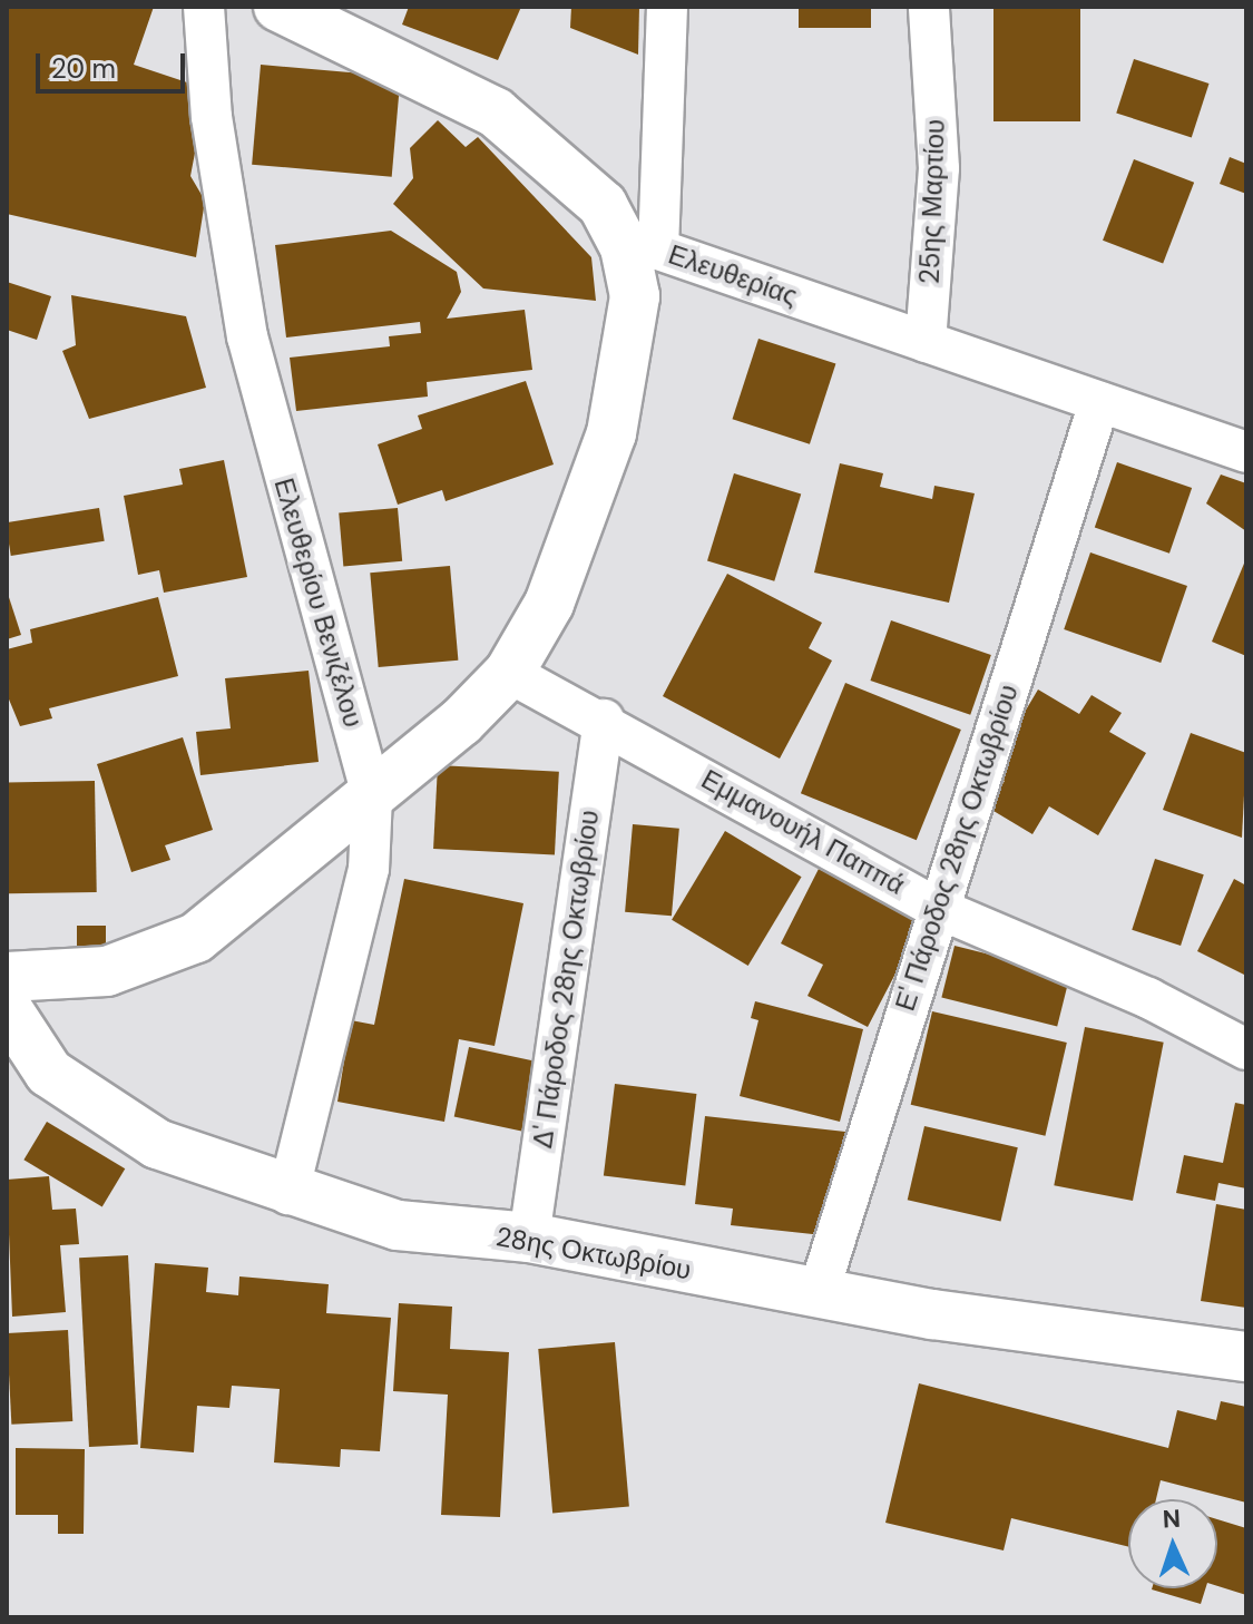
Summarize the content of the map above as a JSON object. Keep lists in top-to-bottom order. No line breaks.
{"streets":{"street":["25ης Μαρτίου","Ελευθερίας","Ελευθερίου Βενιζέλου","Εμμανουήλ Παππά","Ε' Πάροδος 28ης Οκτωβρίου","Δ' Πάροδος 28ης Οκτωβρίου","28ης Οκτωβρίου"]},"crossings":[["25ης Μαρτίου","Ελευθερίας"],["Ελευθερίας","Ε' Πάροδος 28ης Οκτωβρίου"],["Ελευθερίου Βενιζέλου","28ης Οκτωβρίου"],["Εμμανουήλ Παππά","Ε' Πάροδος 28ης Οκτωβρίου"],["Εμμανουήλ Παππά","Δ' Πάροδος 28ης Οκτωβρίου"],["Ε' Πάροδος 28ης Οκτωβρίου","28ης Οκτωβρίου"],["Δ' Πάροδος 28ης Οκτωβρίου","28ης Οκτωβρίου"]],"scale_bar":"20 m","north":"top"}
